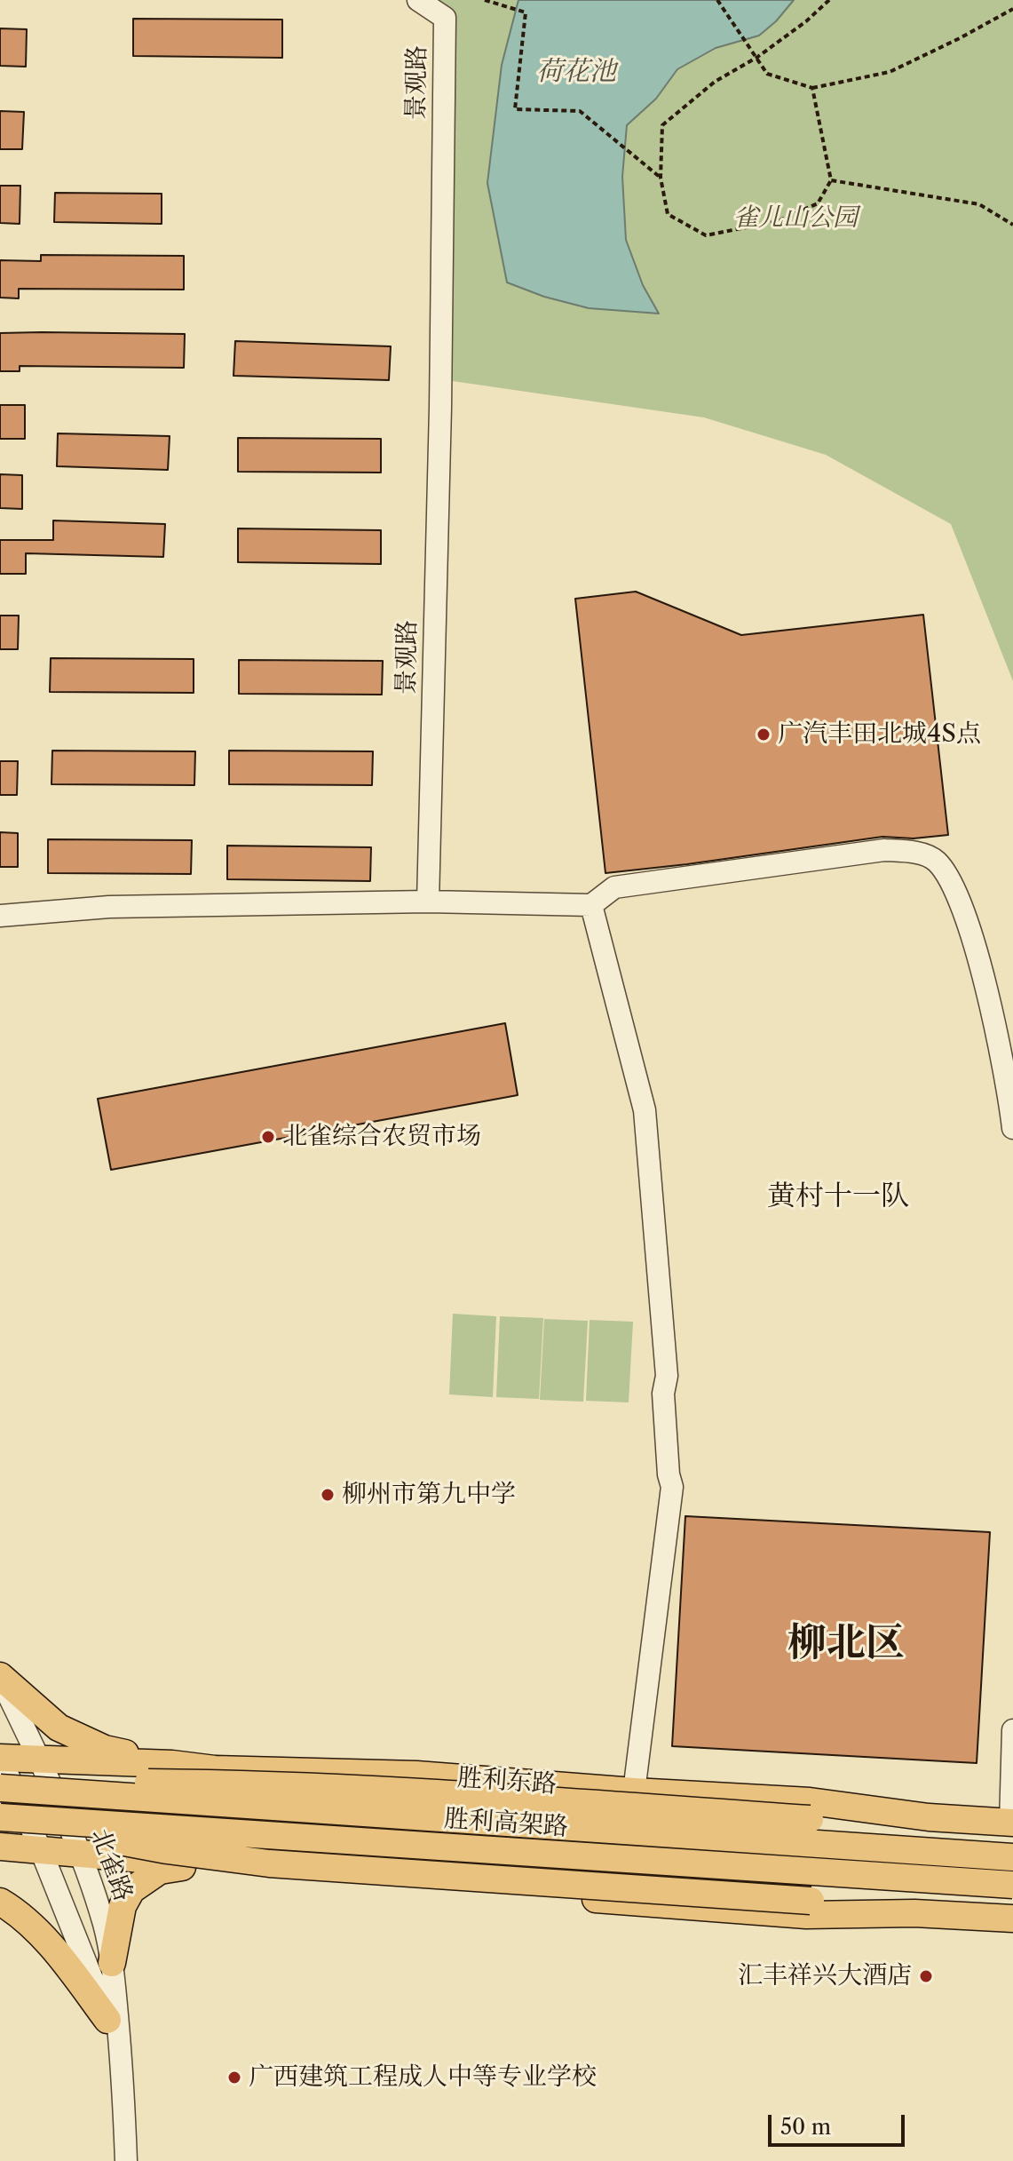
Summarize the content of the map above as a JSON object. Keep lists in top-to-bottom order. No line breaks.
{"streets":{"main road":["胜利东路","胜利高架路"],"street":["景观路","北雀路"]},"crossings":[["胜利东路","北雀路"]],"districts":["黄村十一队","柳北区"],"water":["荷花池"],"parks":["雀儿山公园"],"places":["广汽丰田北城4S点","北雀综合农贸市场","柳州市第九中学","汇丰祥兴大酒店","广西建筑工程成人中等专业学校"],"scale_bar":"50 m"}
